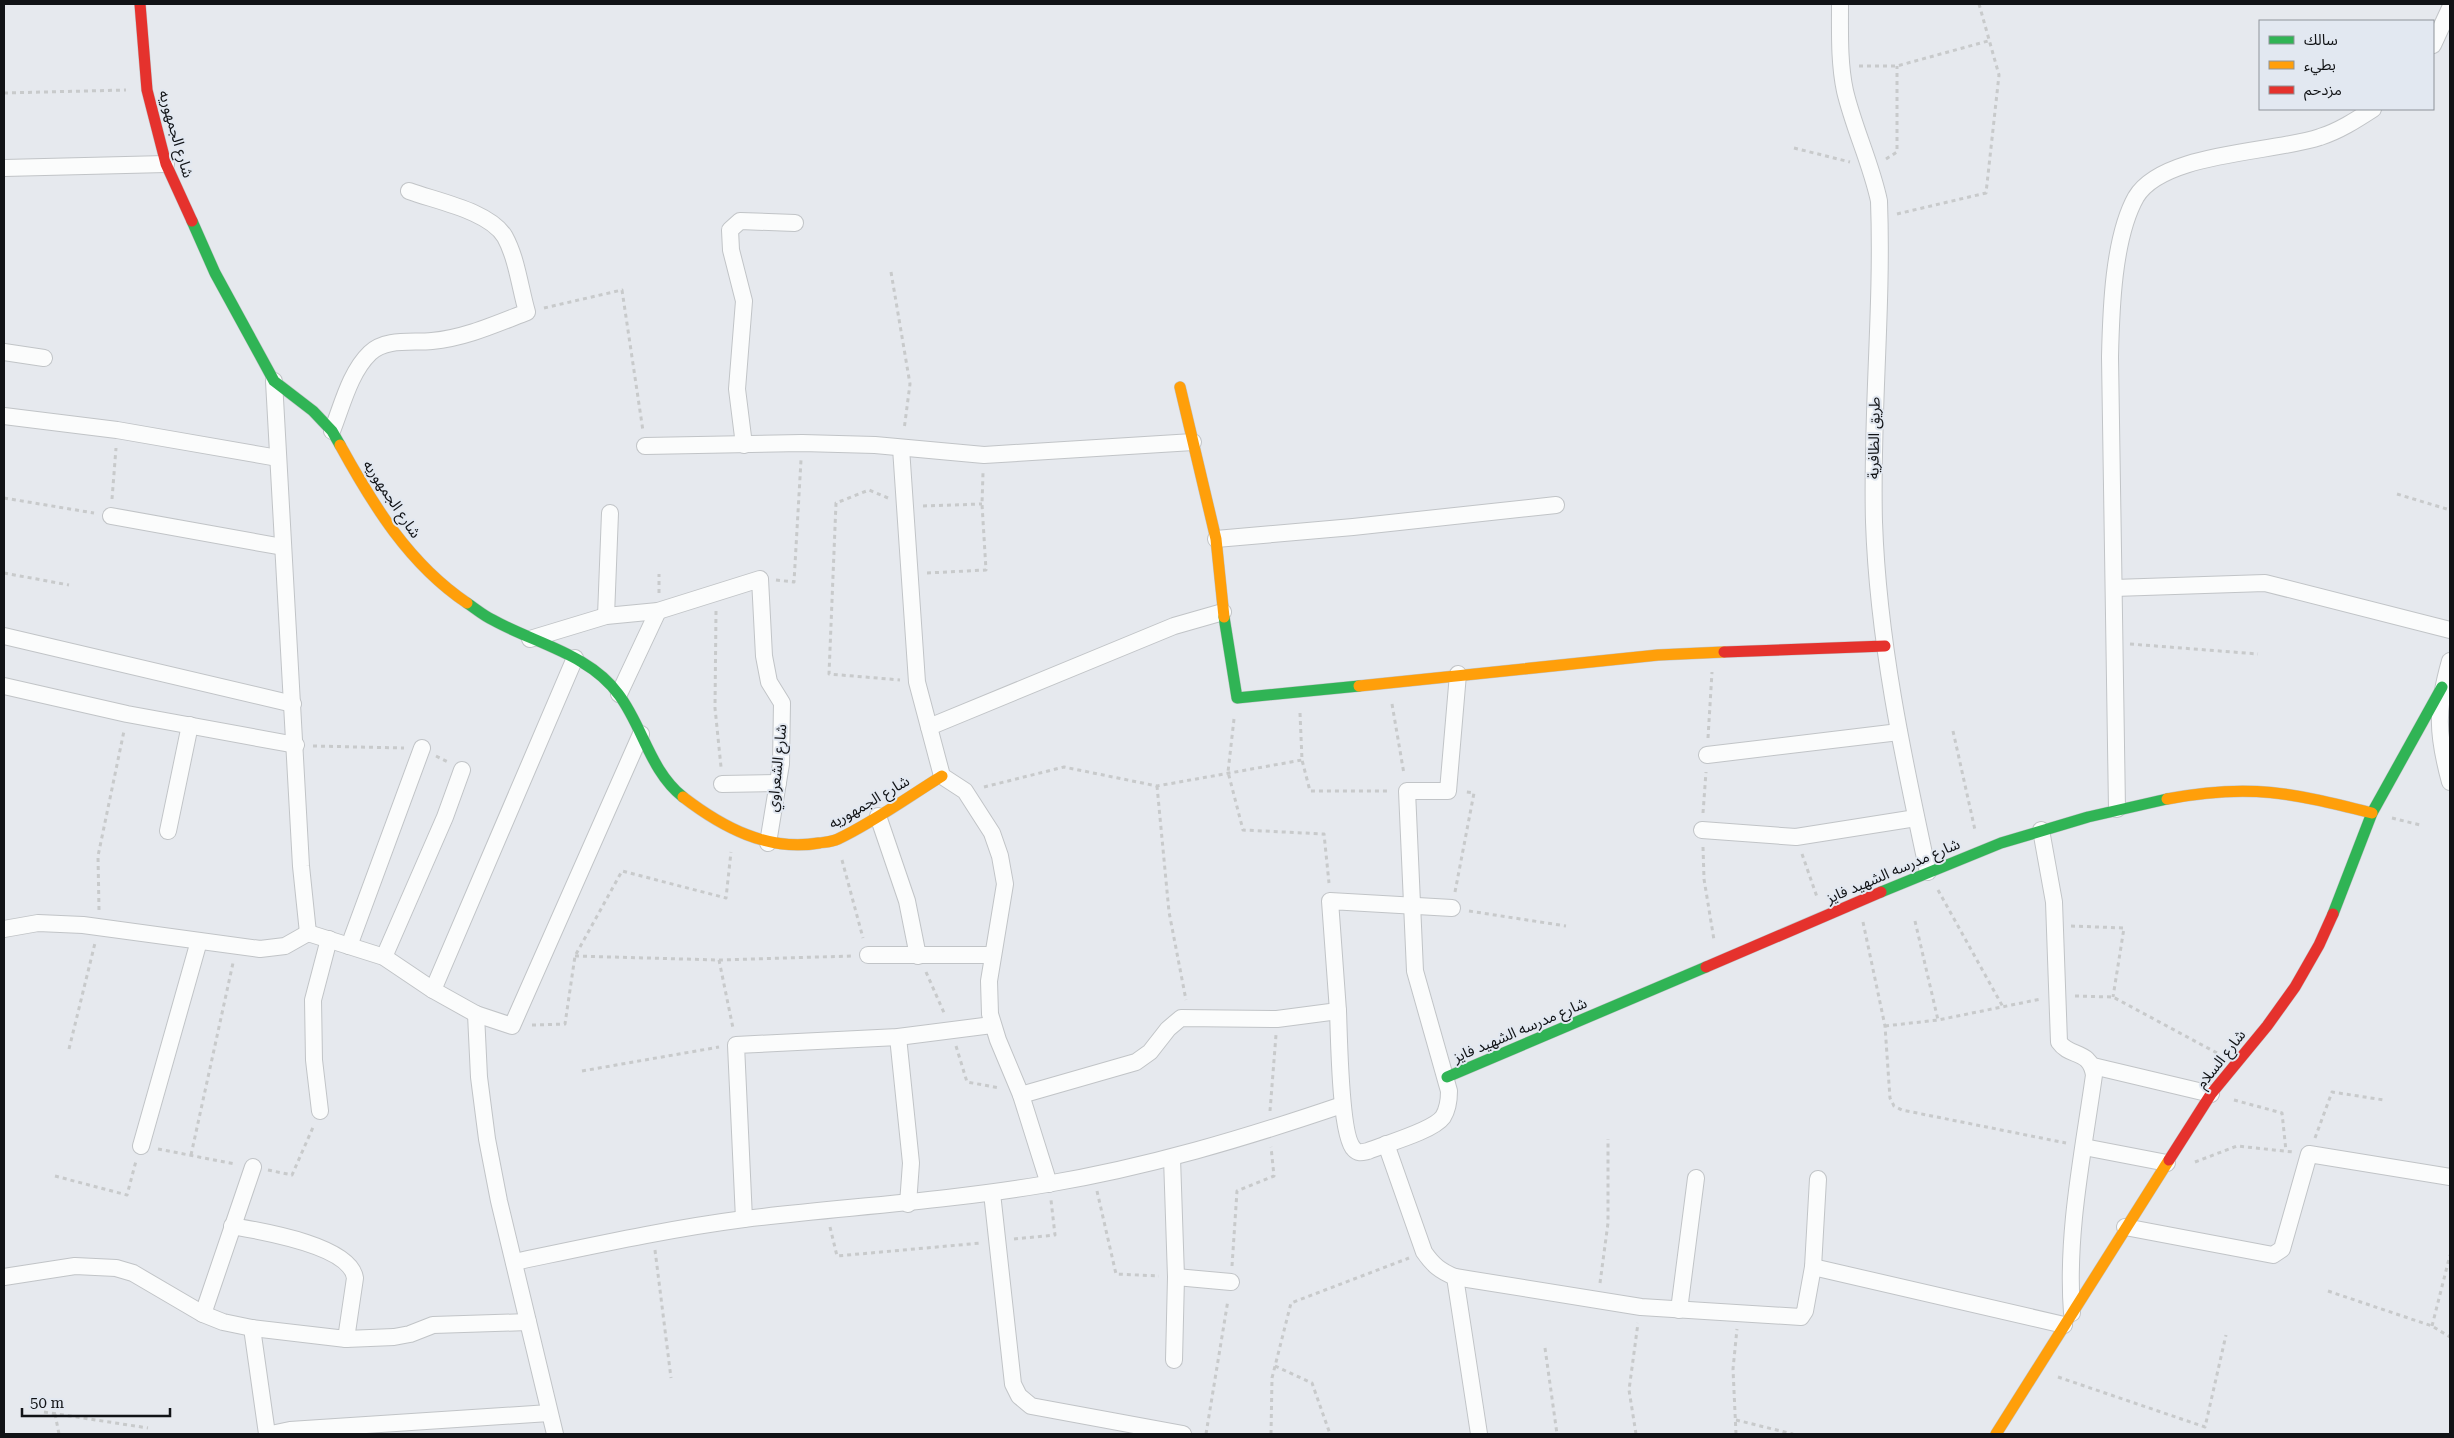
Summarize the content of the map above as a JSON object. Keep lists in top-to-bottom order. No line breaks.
{"streets":{"street":["شارع الجمهوريه","طريق الظافرية","شارع الشعراوي","شارع مدرسه الشهيد فايز","شارع السلام"]},"crossings":[["شارع الجمهوريه","شارع الشعراوي"],["طريق الظافرية","شارع مدرسه الشهيد فايز"],["شارع مدرسه الشهيد فايز","شارع السلام"]],"legend":["سالك","بطيء","مزدحم"],"scale_bar":"50 m"}
